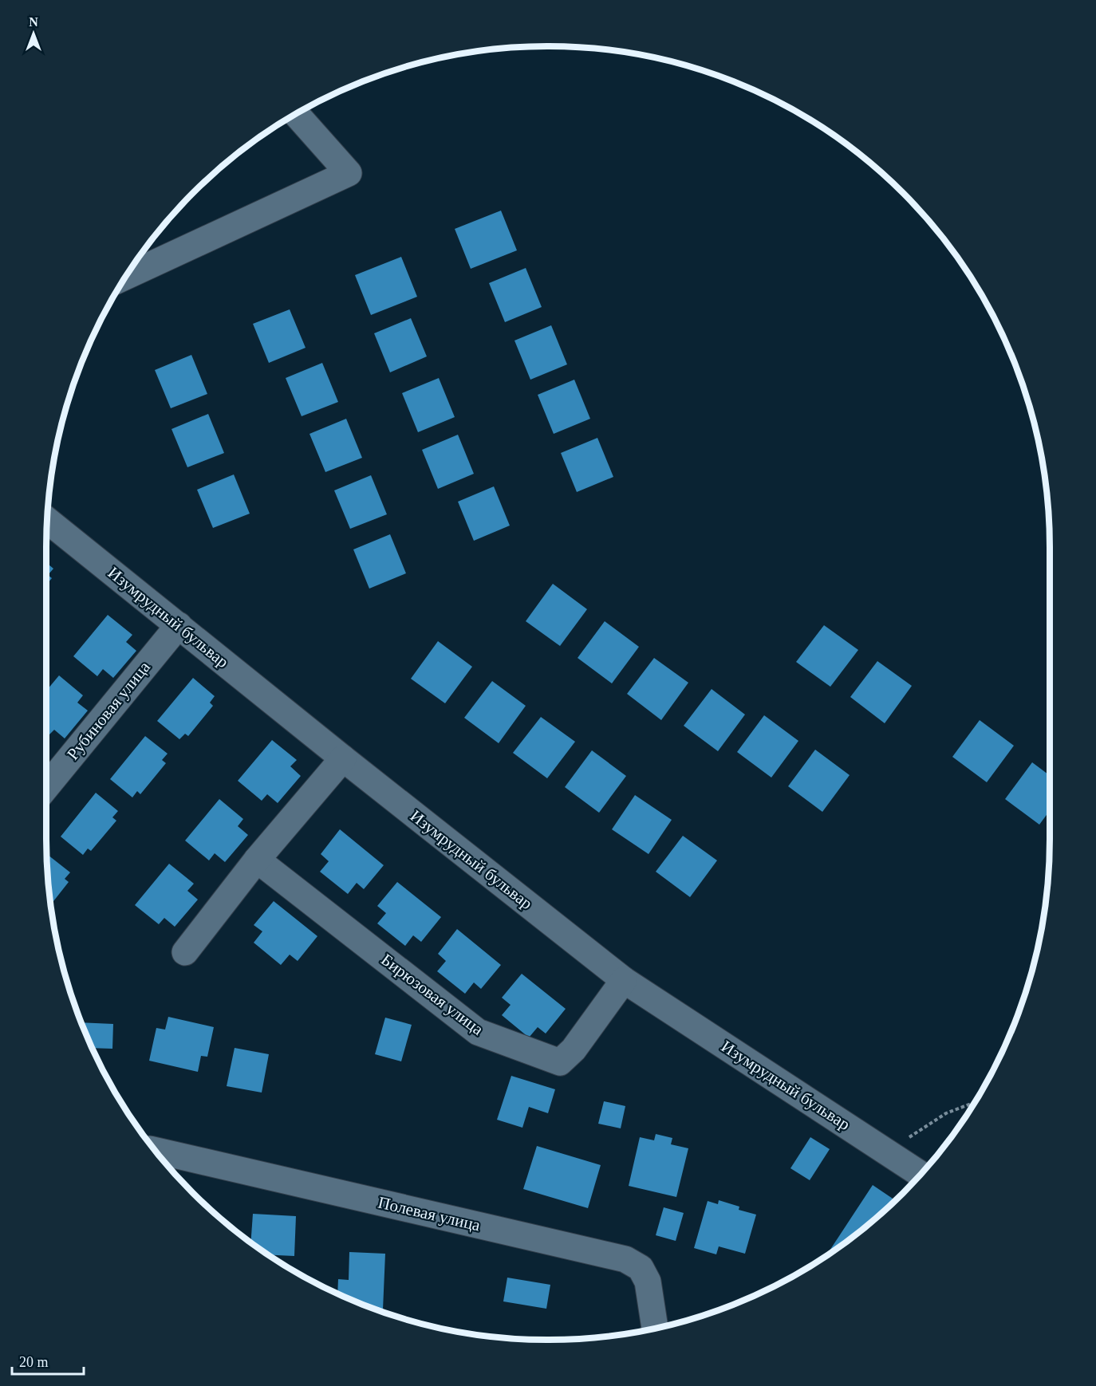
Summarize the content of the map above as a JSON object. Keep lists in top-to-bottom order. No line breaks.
{"streets":{"street":["Изумрудный бульвар","Рубиновая улица","Бирюзовая улица","Полевая улица"]},"crossings":[["Изумрудный бульвар","Рубиновая улица"],["Изумрудный бульвар","Бирюзовая улица"]],"scale_bar":"20 m","north":"top"}
